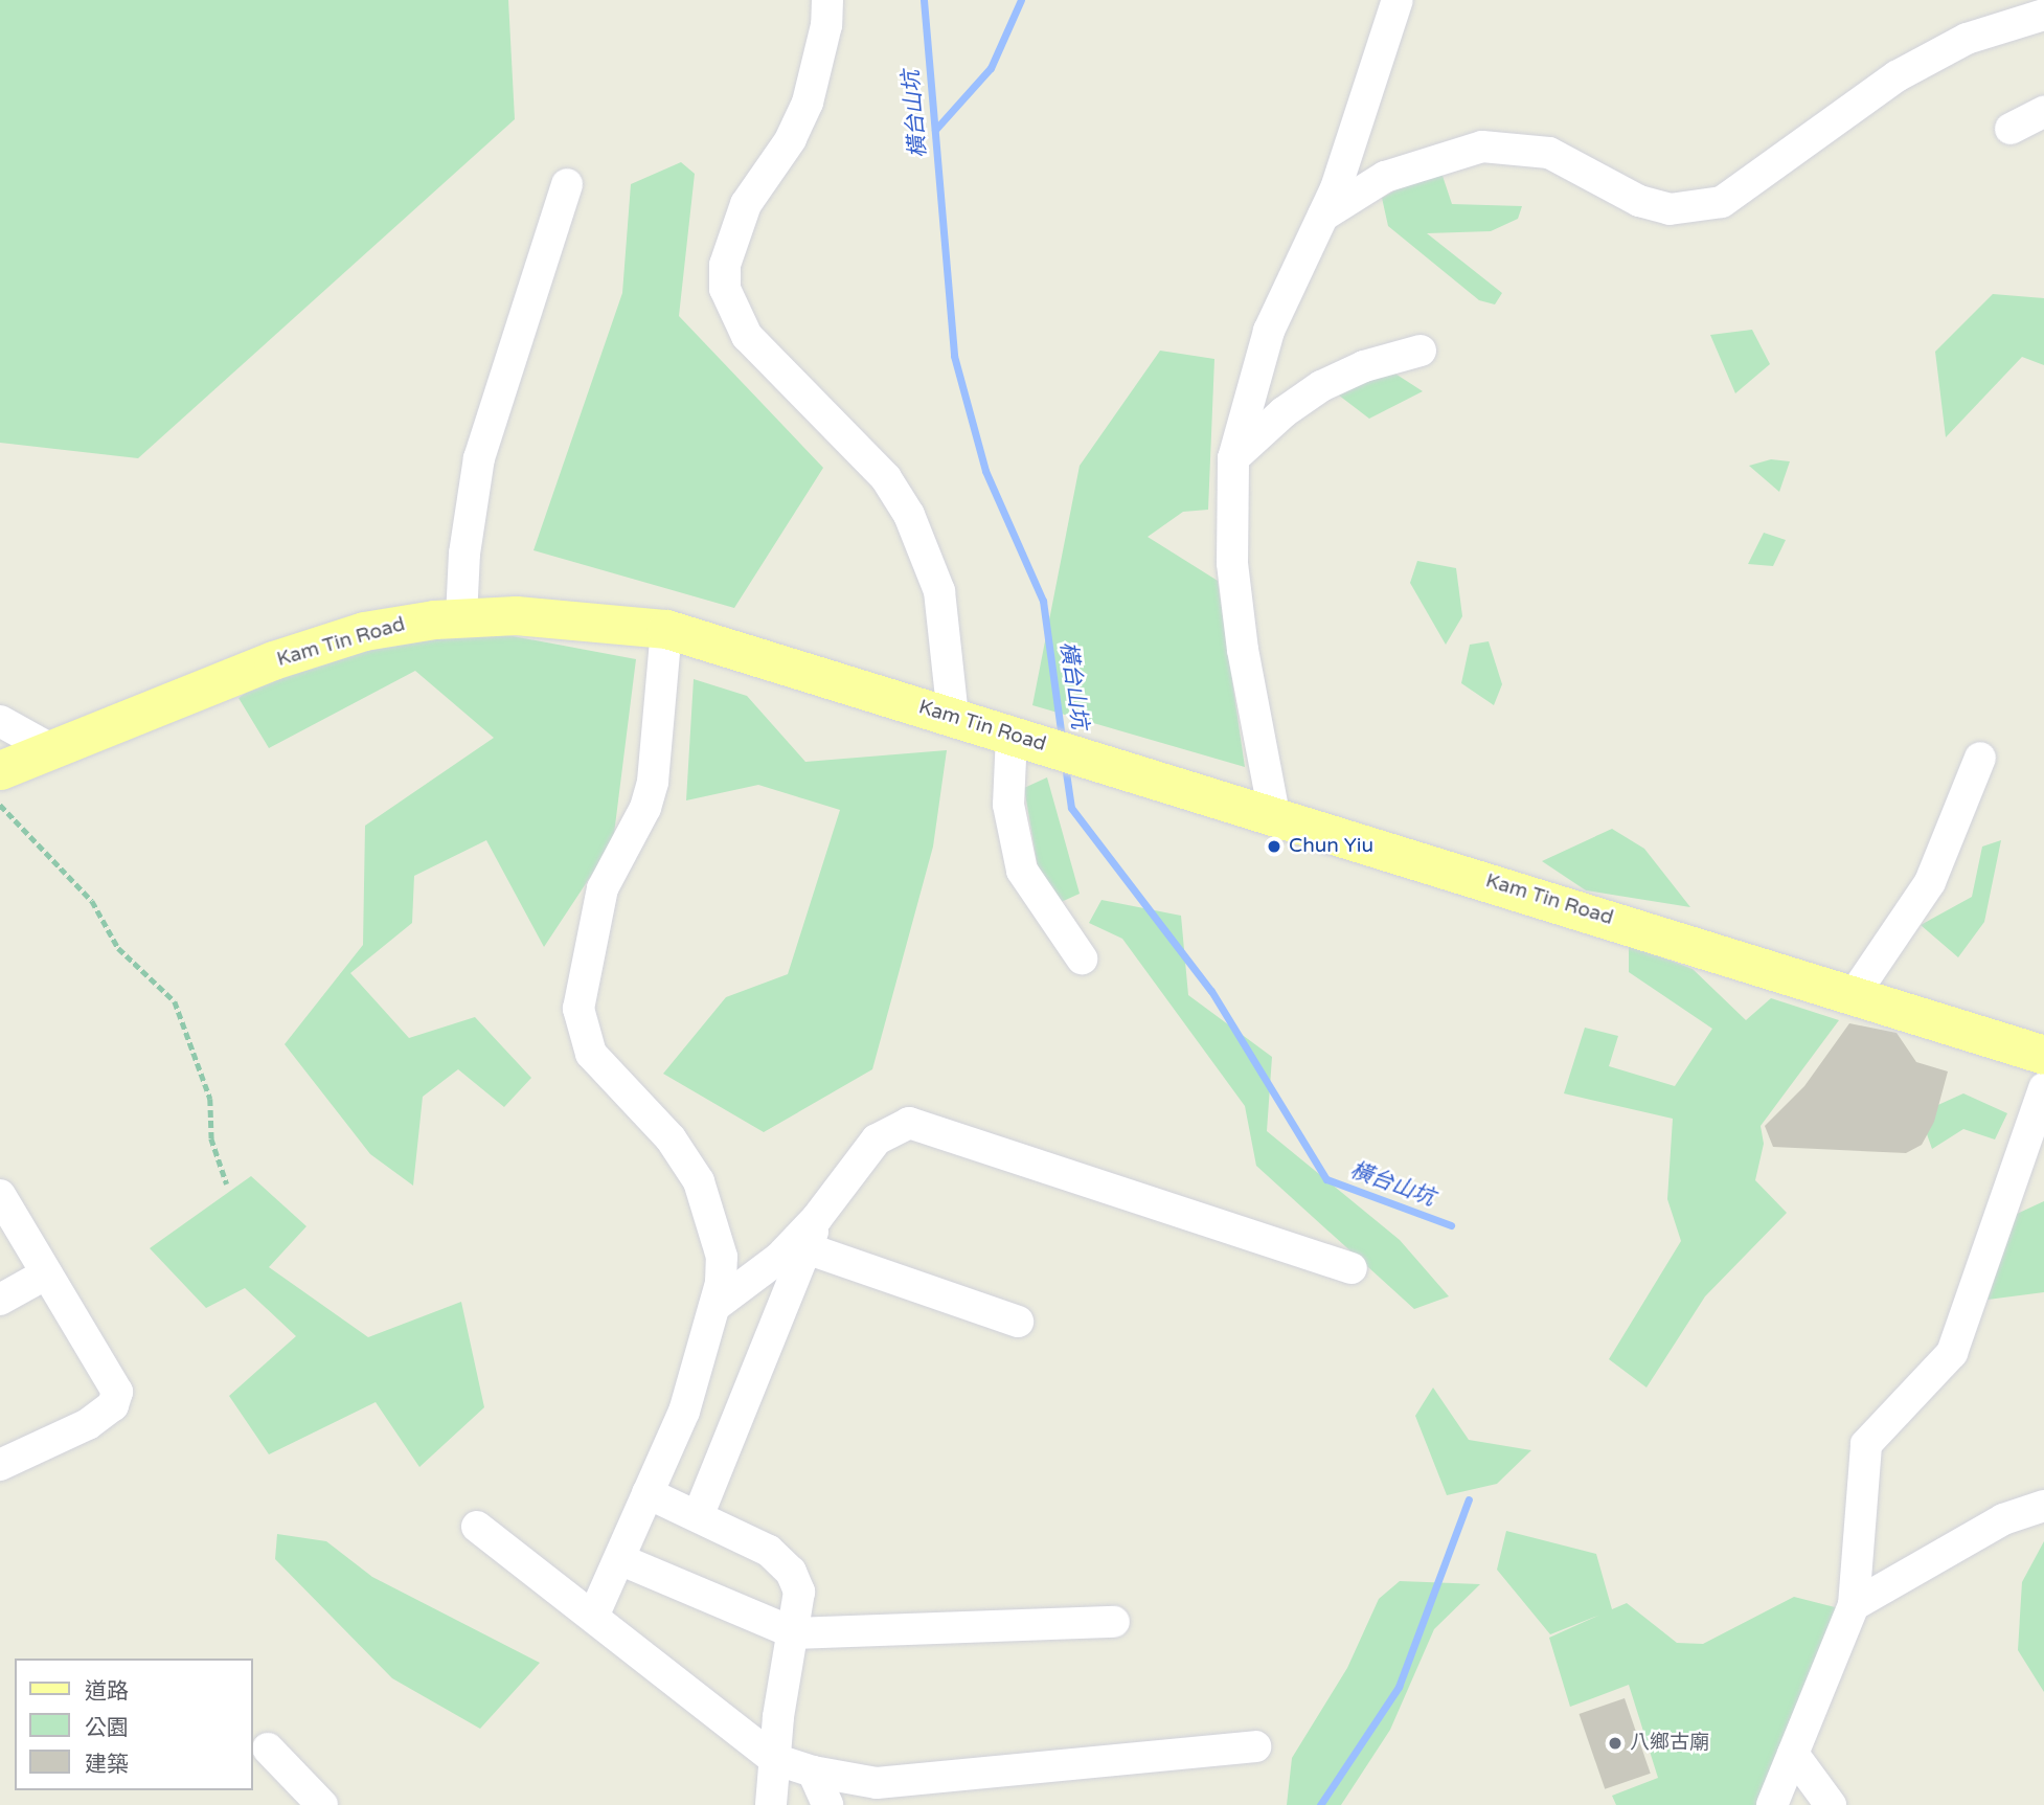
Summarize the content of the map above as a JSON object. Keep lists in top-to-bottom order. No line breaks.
{"streets":{"main road":["Kam Tin Road"]},"water":["橫台山坑"],"places":["Chun Yiu","八鄉古廟"],"legend":["道路","公園","建築"]}
